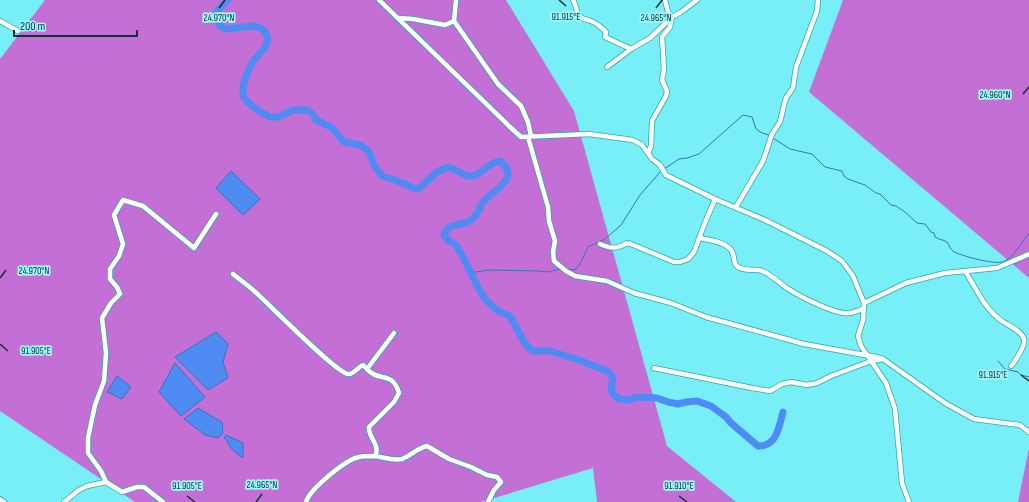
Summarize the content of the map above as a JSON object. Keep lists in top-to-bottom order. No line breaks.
{"scale_bar":"200 m","coordinates":["91.915°E","24.970°N","24.965°N","24.960°N","91.905°E","91.910°E"]}
